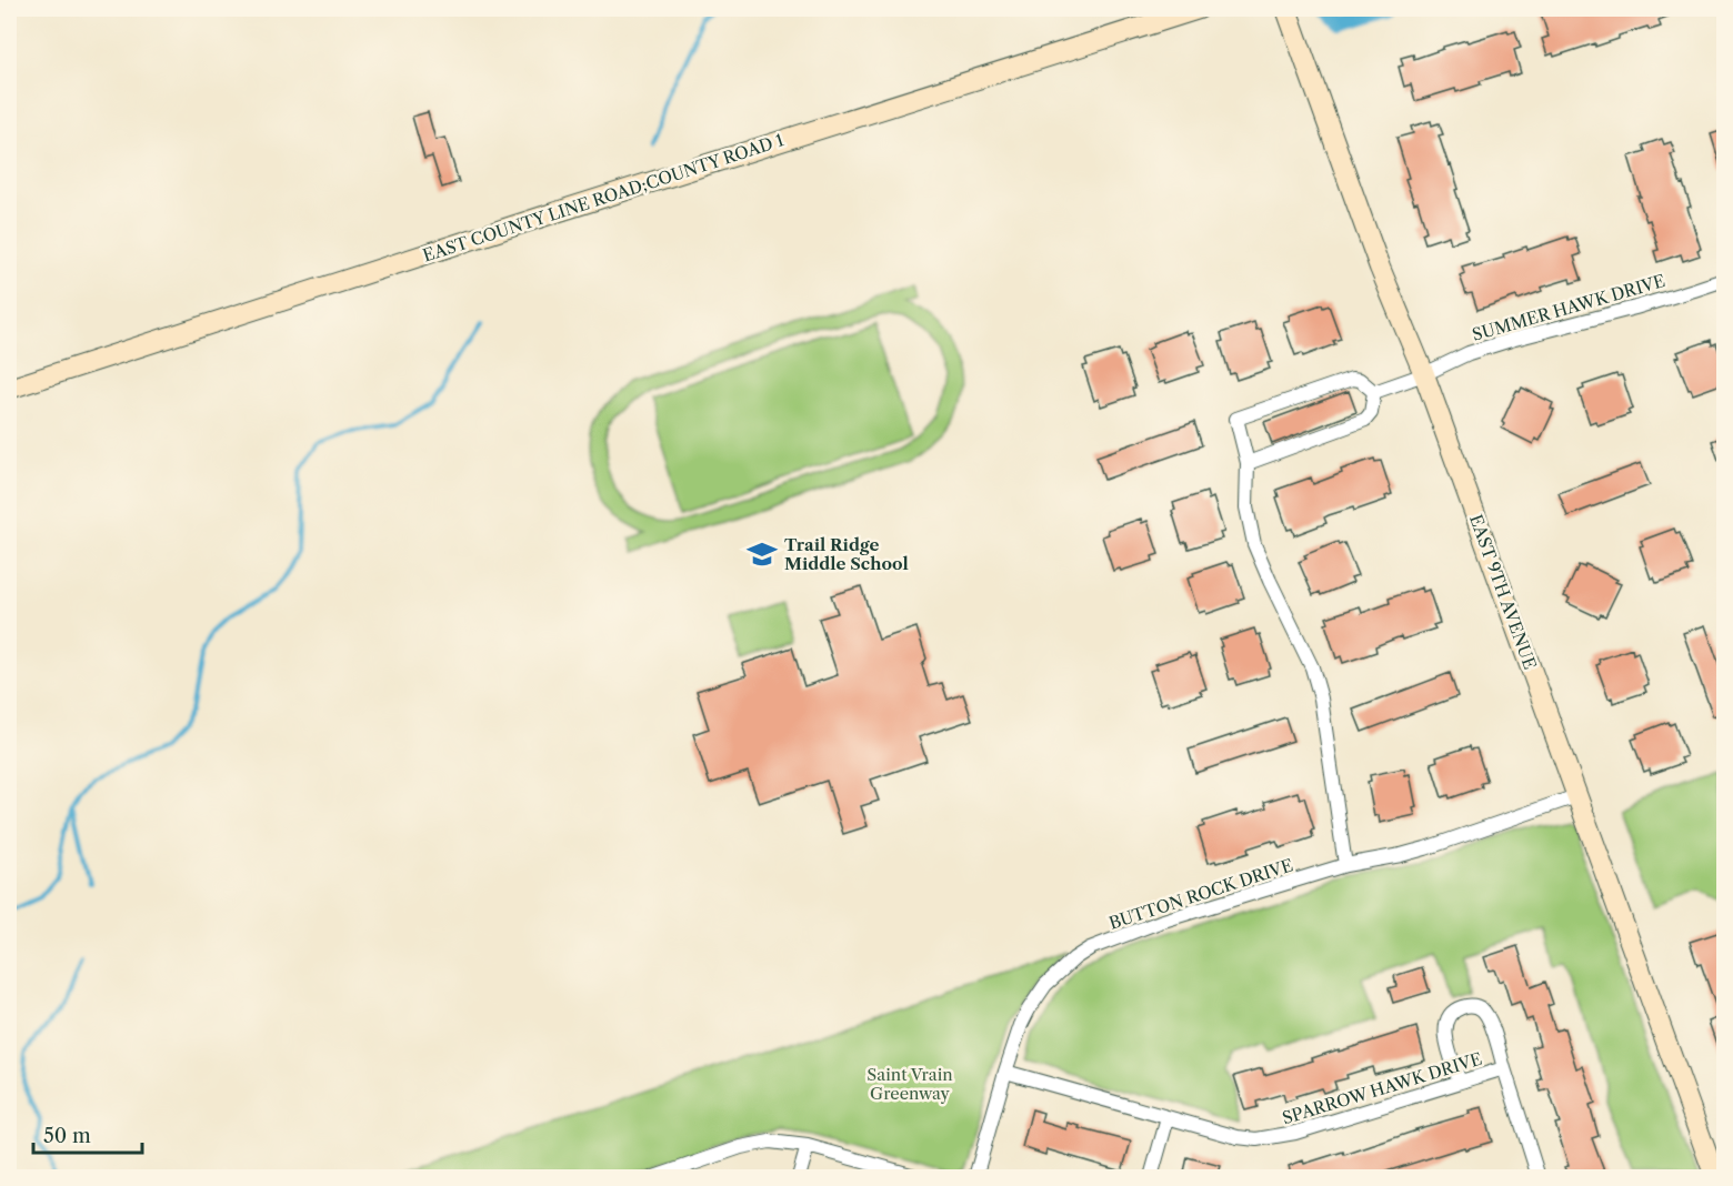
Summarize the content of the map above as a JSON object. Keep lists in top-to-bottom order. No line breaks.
{"streets":{"main road":["EAST COUNTY LINE ROAD;COUNTY ROAD 1","EAST 9TH AVENUE"],"street":["SUMMER HAWK DRIVE","BUTTON ROCK DRIVE","SPARROW HAWK DRIVE"]},"crossings":[["SUMMER HAWK DRIVE","EAST 9TH AVENUE"],["EAST 9TH AVENUE","BUTTON ROCK DRIVE"],["BUTTON ROCK DRIVE","SPARROW HAWK DRIVE"]],"parks":["Saint Vrain Greenway"],"places":{"school or university":["Trail Ridge Middle School"]},"scale_bar":"50 m"}
